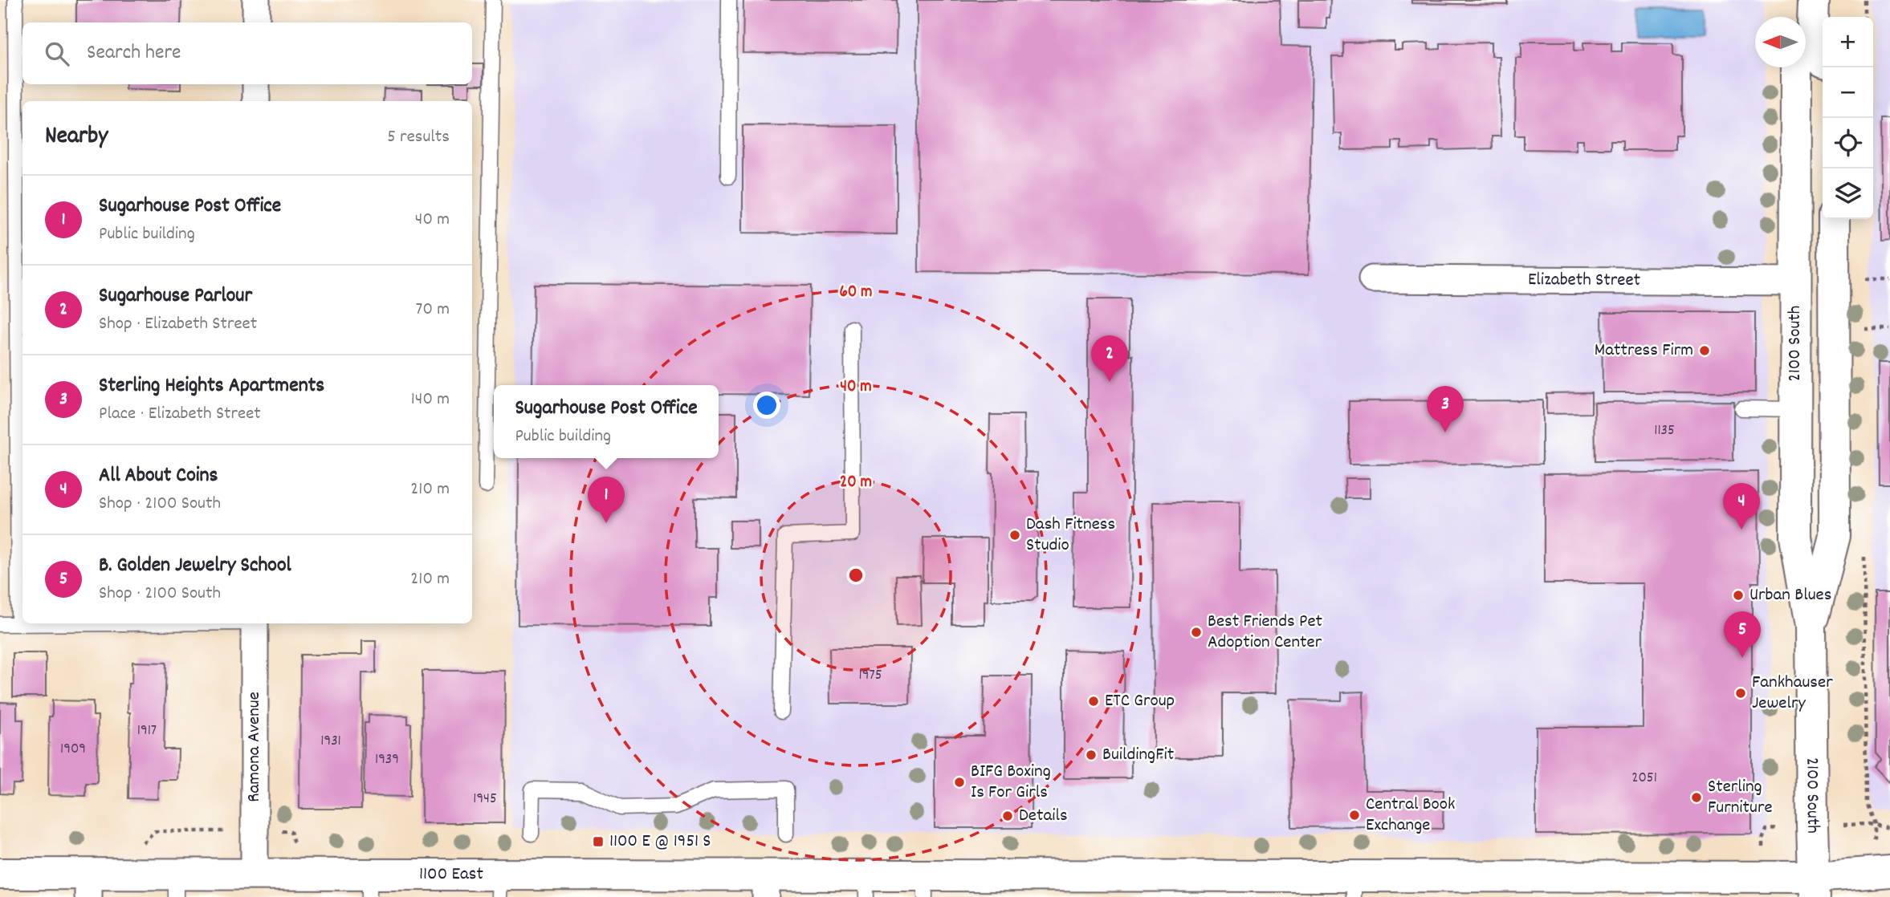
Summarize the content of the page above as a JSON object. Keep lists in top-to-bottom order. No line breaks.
{"streets":{"street":["Elizabeth Street","2100 South","Ramona Avenue","1100 East"]},"crossings":[["Elizabeth Street","2100 South"],["2100 South","1100 East"],["Ramona Avenue","1100 East"]],"places":{"other":["Mattress Firm","Dash Fitness Studio","Urban Blues","Best Friends Pet Adoption Center","Fankhauser Jewelry","ETC Group","BuildingFit","BIFG Boxing Is For Girls","Sterling Furniture","Central Book Exchange","Details"],"transit":["1100 E @ 1951 S"]},"house_numbers":["1135","1975","1917","1931","1909","1939","2051","1945"],"north":"left","page":{"map_buttons":["+","−"],"search":"Search here","heading":["Nearby","5 results"],"list":[{"mark":"1","name":"Sugarhouse Post Office","note":"Public building","value":"40 m"},{"mark":"2","name":"Sugarhouse Parlour","note":"Shop · Elizabeth Street","value":"70 m"},{"mark":"3","name":"Sterling Heights Apartments","note":"Place · Elizabeth Street","value":"140 m"},{"mark":"4","name":"All About Coins","note":"Shop · 2100 South","value":"210 m"},{"mark":"5","name":"B. Golden Jewelry School","note":"Shop · 2100 South","value":"210 m"}],"pins":["2","3","1","4","5"],"popup":["Sugarhouse Post Office","Public building"]},"rings":["60 m","40 m","20 m"]}
